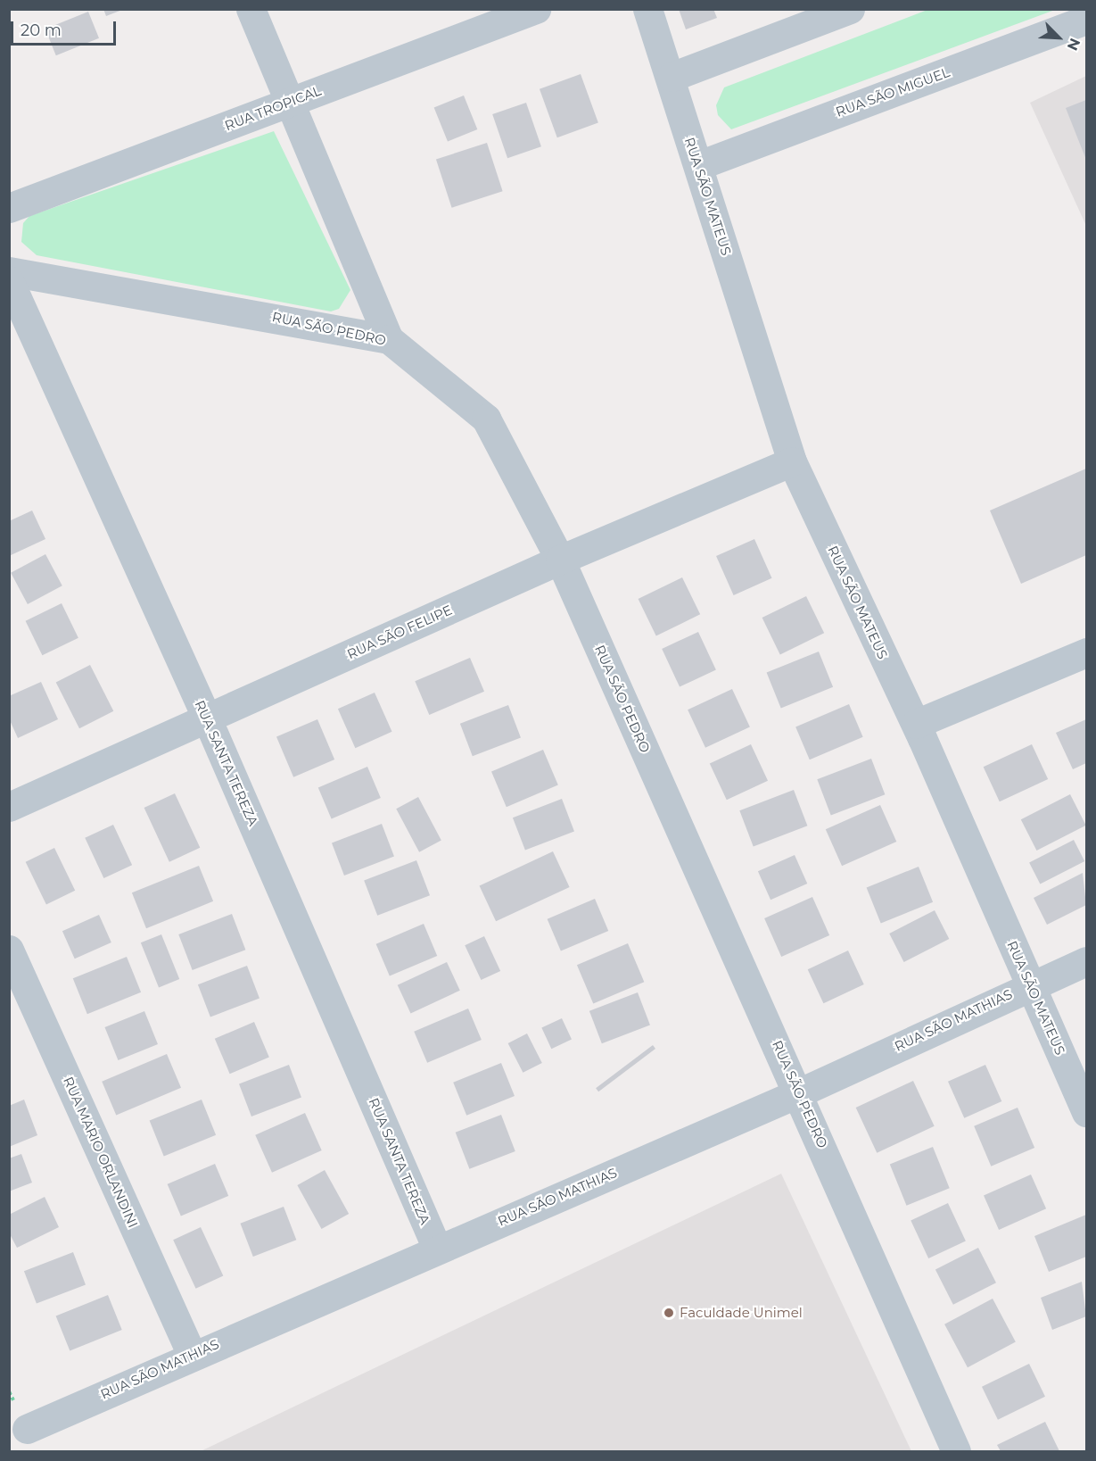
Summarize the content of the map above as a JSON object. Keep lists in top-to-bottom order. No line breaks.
{"streets":{"street":["RUA SÃO MIGUEL","RUA TROPICAL","RUA SÃO MATEUS","RUA SÃO PEDRO","RUA SÃO FELIPE","RUA SANTA TEREZA","RUA SÃO MATHIAS","RUA MARIO ORLANDINI"]},"crossings":[["RUA SÃO MIGUEL","RUA SÃO MATEUS"],["RUA SÃO MATEUS","RUA SÃO FELIPE"],["RUA SÃO MATEUS","RUA SÃO MATHIAS"],["RUA SÃO PEDRO","RUA SÃO FELIPE"],["RUA SÃO PEDRO","RUA SÃO MATHIAS"],["RUA SÃO FELIPE","RUA SANTA TEREZA"],["RUA SANTA TEREZA","RUA SÃO MATHIAS"],["RUA SÃO MATHIAS","RUA MARIO ORLANDINI"]],"places":["Faculdade Unimel"],"scale_bar":"20 m","north":"bottom right"}
